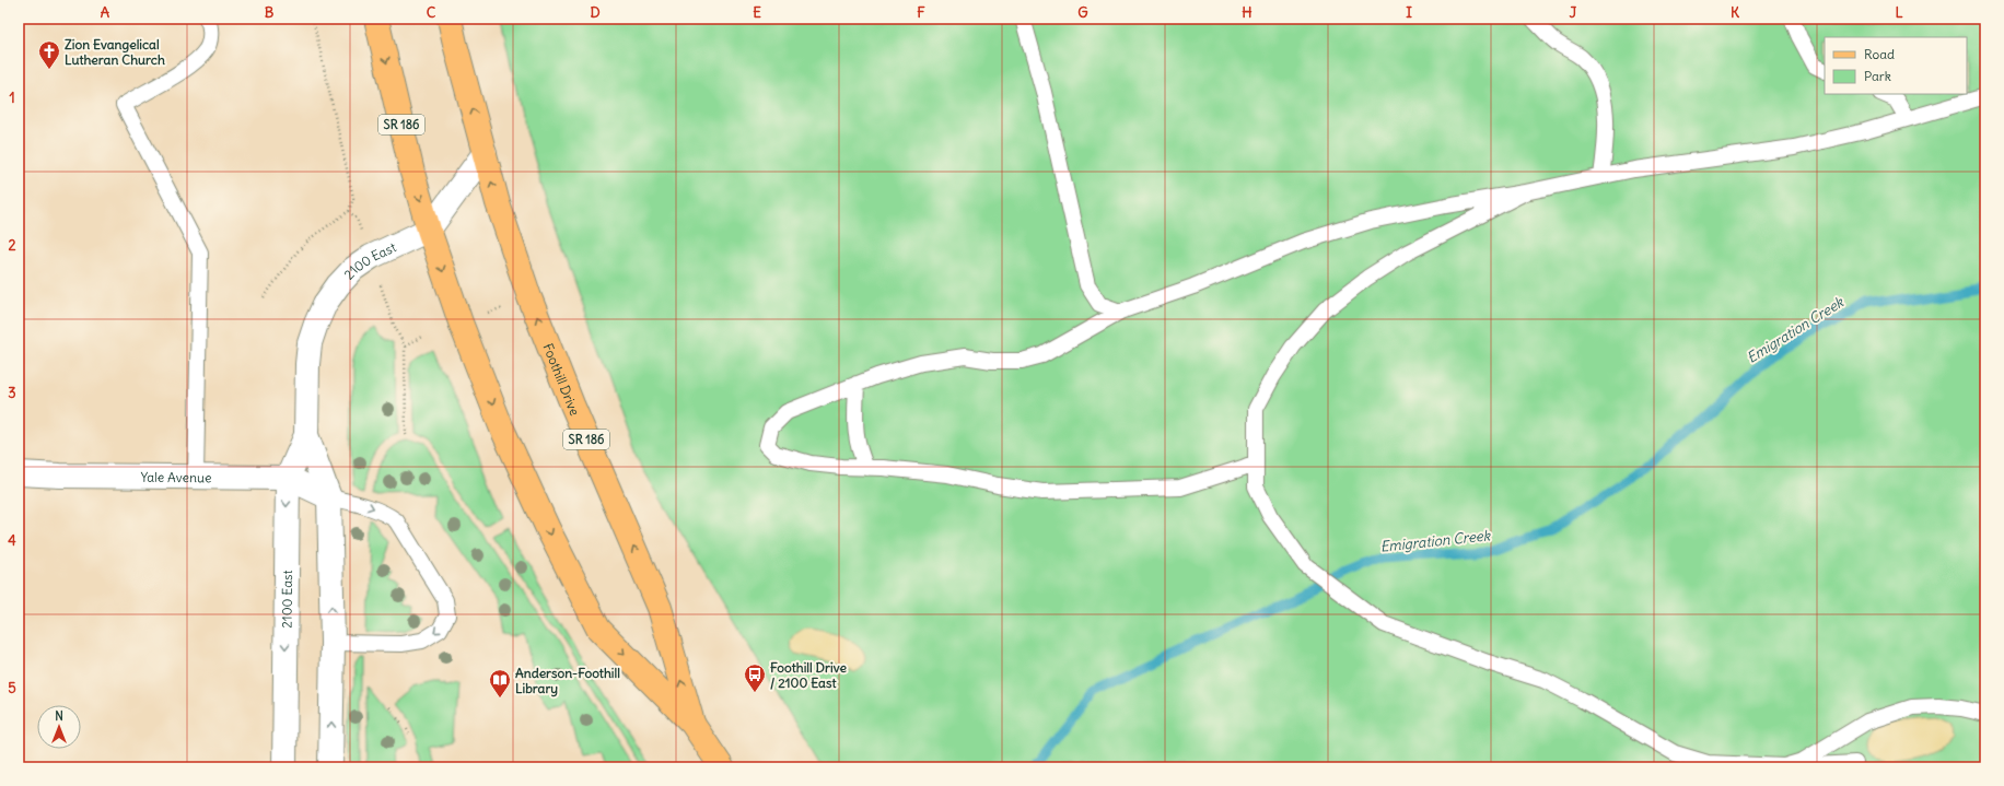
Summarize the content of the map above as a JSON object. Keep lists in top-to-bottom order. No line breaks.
{"streets":{"main road":["SR 186","Foothill Drive"],"street":["2100 East","Yale Avenue"]},"crossings":[["SR 186","2100 East"],["SR 186","Foothill Drive"],["2100 East","Foothill Drive"],["2100 East","Yale Avenue"]],"water":["Emigration Creek"],"places":{"church":["Zion Evangelical Lutheran Church"],"bus stop":["Foothill Drive / 2100 East"],"library":["Anderson-Foothill Library"]},"legend":["Road","Park"],"north":"top","grid":{"columns":["A","B","C","D","E","F","G","H","I","J","K","L"],"rows":["1","2","3","4","5"]}}
